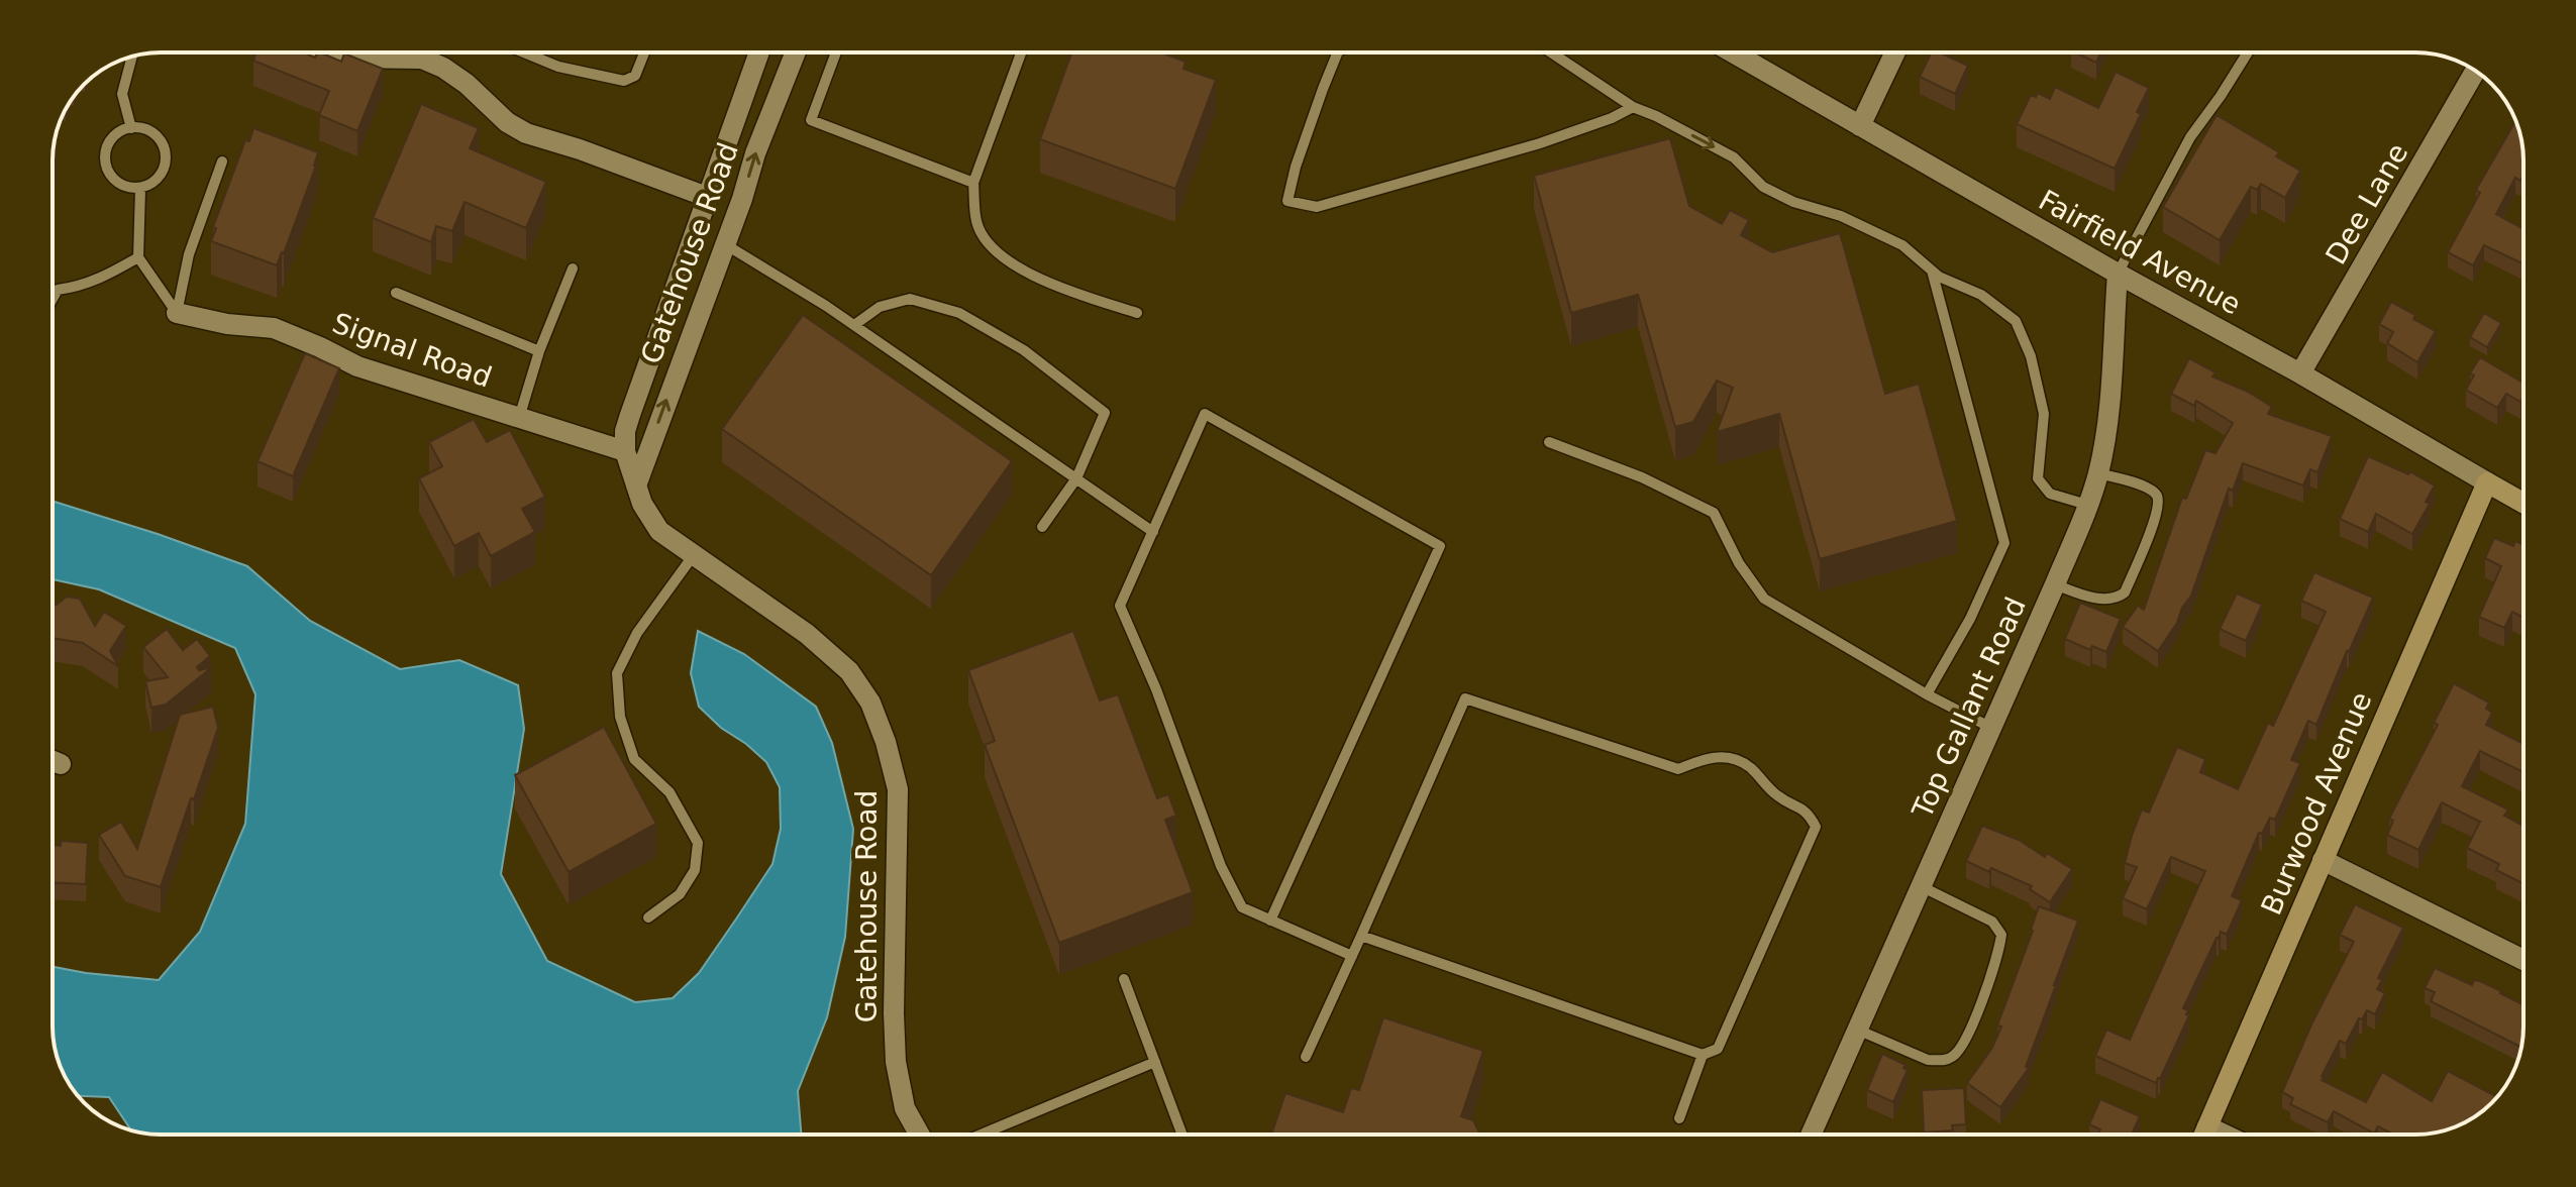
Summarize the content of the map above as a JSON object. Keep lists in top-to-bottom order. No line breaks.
{"streets":{"street":["Dee Lane","Fairfield Avenue","Gatehouse Road","Signal Road","Top Gallant Road","Burwood Avenue"]},"crossings":[["Dee Lane","Fairfield Avenue"],["Fairfield Avenue","Top Gallant Road"],["Fairfield Avenue","Burwood Avenue"],["Gatehouse Road","Signal Road"]]}
